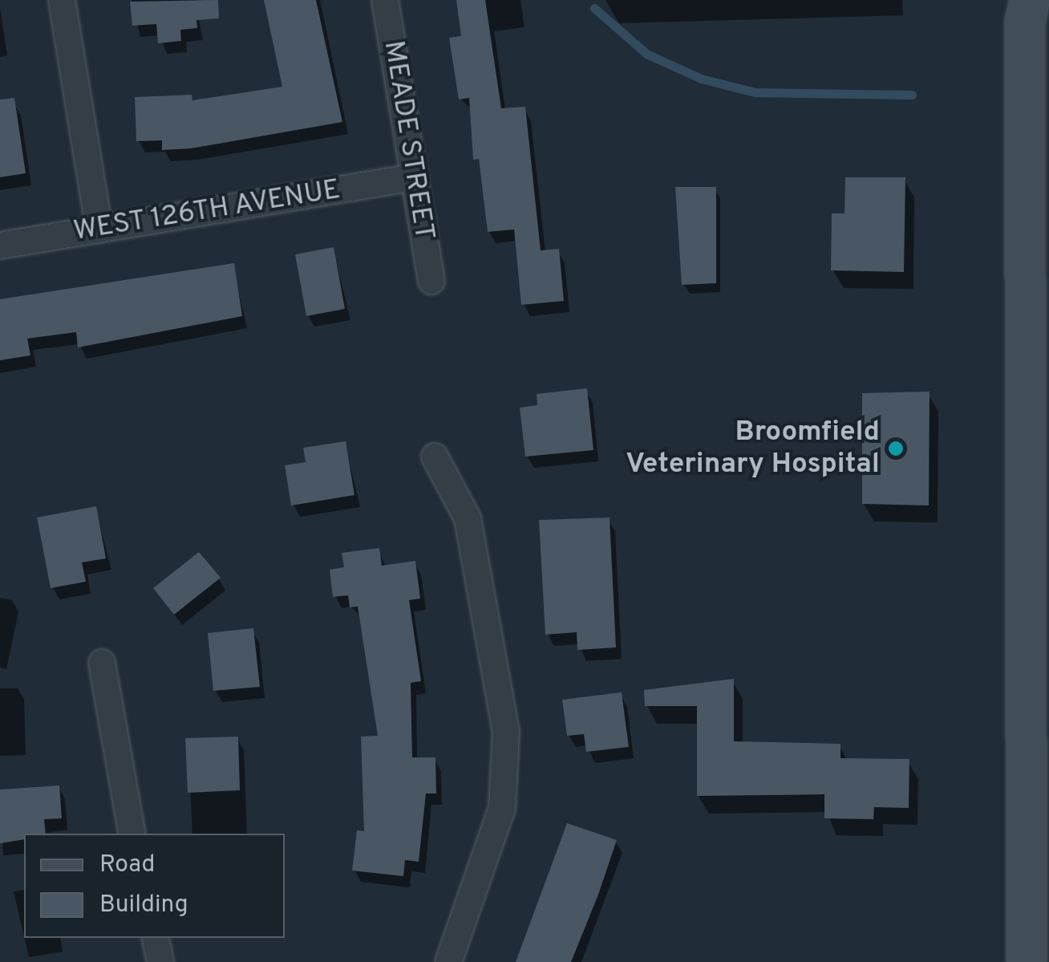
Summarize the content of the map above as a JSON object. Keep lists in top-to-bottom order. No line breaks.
{"streets":{"street":["MEADE STREET","WEST 126TH AVENUE"]},"crossings":[["MEADE STREET","WEST 126TH AVENUE"]],"places":["Broomfield Veterinary Hospital"],"legend":["Road","Building"]}
